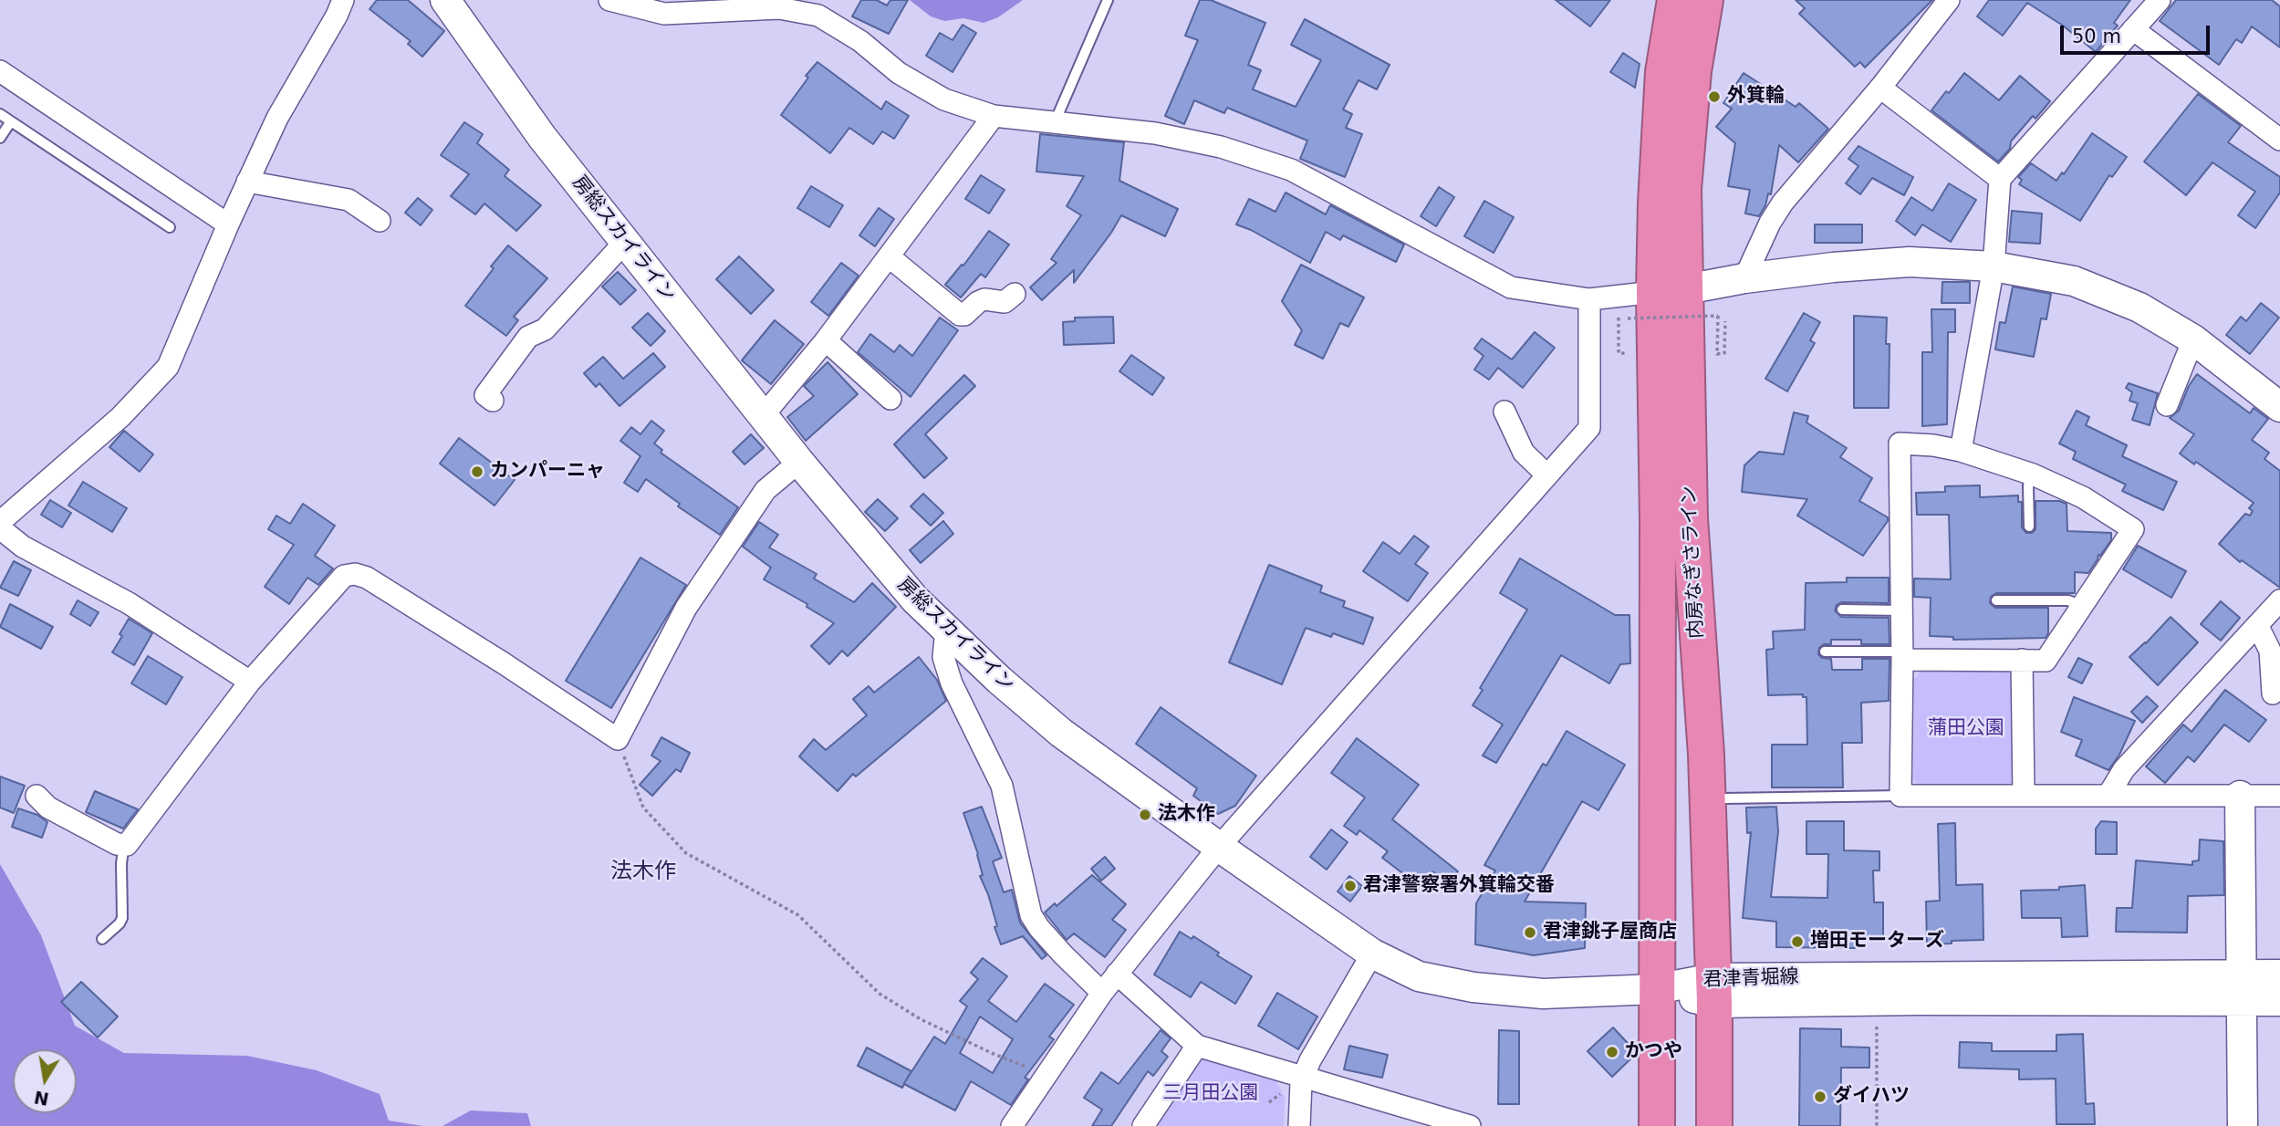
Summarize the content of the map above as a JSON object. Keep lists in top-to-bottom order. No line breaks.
{"streets":{"highway":["内房なぎさライン"],"main road":["房総スカイライン","君津青堀線"]},"crossings":[["房総スカイライン","内房なぎさライン"],["房総スカイライン","君津青堀線"],["内房なぎさライン","君津青堀線"]],"districts":["法木作"],"parks":["蒲田公園","三月田公園"],"places":["外箕輪","カンパーニャ","法木作","君津警察署外箕輪交番","君津銚子屋商店","増田モーターズ","かつや","ダイハツ"],"scale_bar":"50 m","north":"bottom"}
